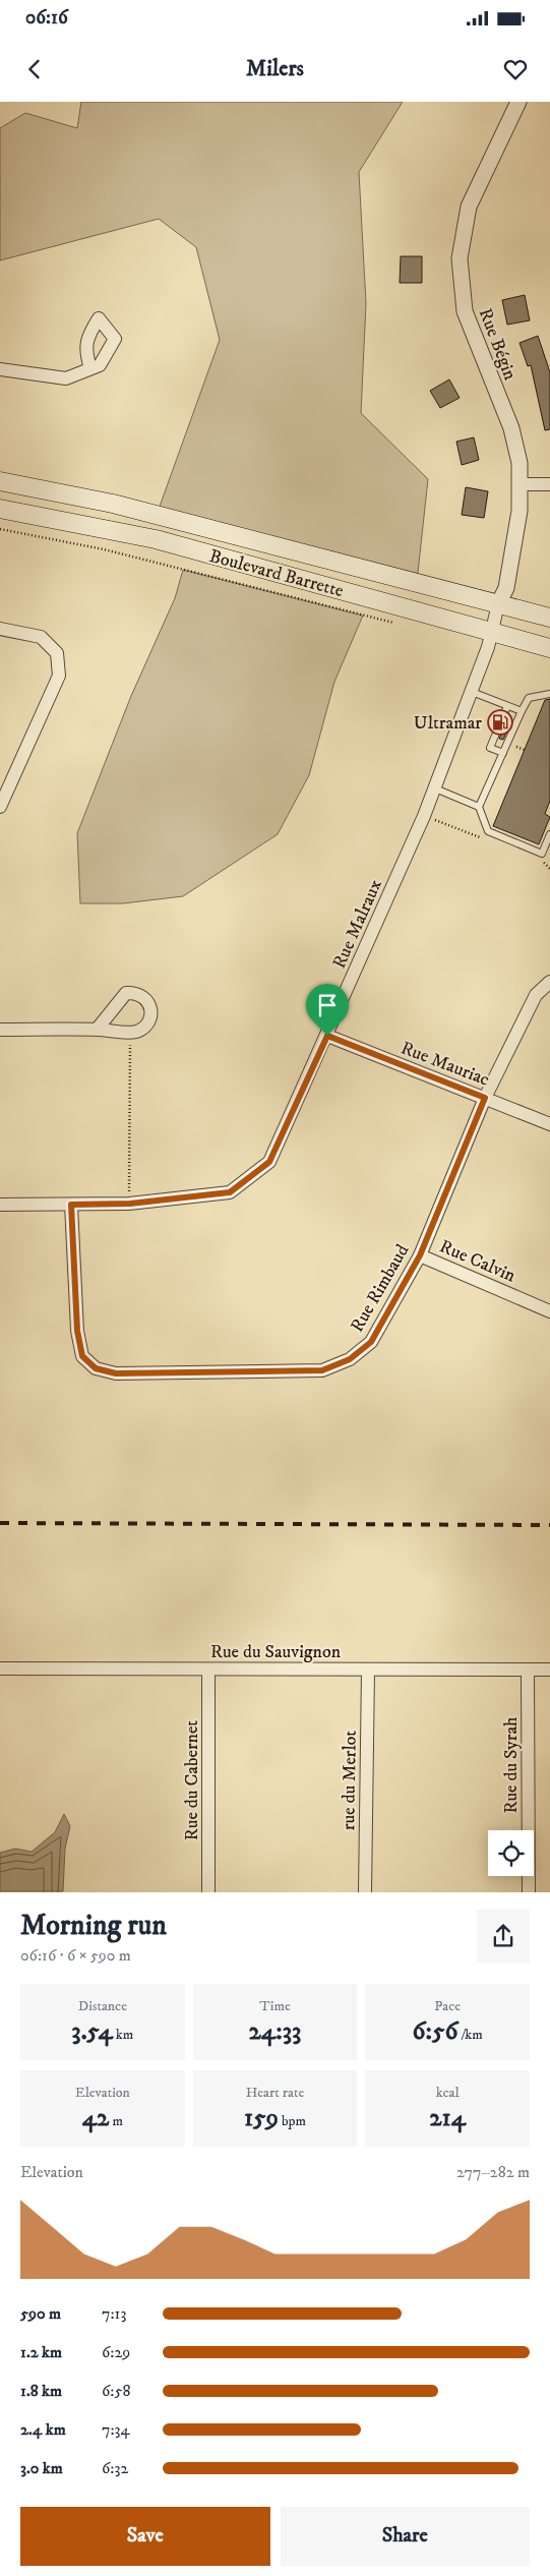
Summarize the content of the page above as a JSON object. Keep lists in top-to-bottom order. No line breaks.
{"streets":{"main road":["Boulevard Barrette"],"street":["Rue Bégin","Rue Malraux","Rue Mauriac","Rue Calvin","Rue Rimbaud","Rue du Sauvignon","Rue du Syrah","Rue du Cabernet","rue du Merlot"]},"crossings":[["Rue Bégin","Boulevard Barrette"],["Rue Bégin","Rue Malraux"],["Boulevard Barrette","Rue Malraux"],["Rue Malraux","Rue Mauriac"],["Rue Malraux","Rue Rimbaud"],["Rue Mauriac","Rue Rimbaud"],["Rue Calvin","Rue Rimbaud"],["Rue du Sauvignon","Rue du Syrah"],["Rue du Sauvignon","Rue du Cabernet"],["Rue du Sauvignon","rue du Merlot"]],"places":{"fuel station":["Ultramar"]},"page":{"status":"06:16","header":"Milers","heading":["Morning run","06:16 · 6 × 590 m"],"stats":[["Distance","3.54 km"],["Time","24:33"],["Pace","6:56 /km"],["Elevation","42 m"],["Heart rate","159 bpm"],["kcal","214"]],"chart":["Elevation","277–282 m"],"list":[{"name":"590 m","note":"7:13"},{"name":"1.2 km","note":"6:29"},{"name":"1.8 km","note":"6:58"},{"name":"2.4 km","note":"7:34"},{"name":"3.0 km","note":"6:32"}],"buttons":["Save","Share"]}}
